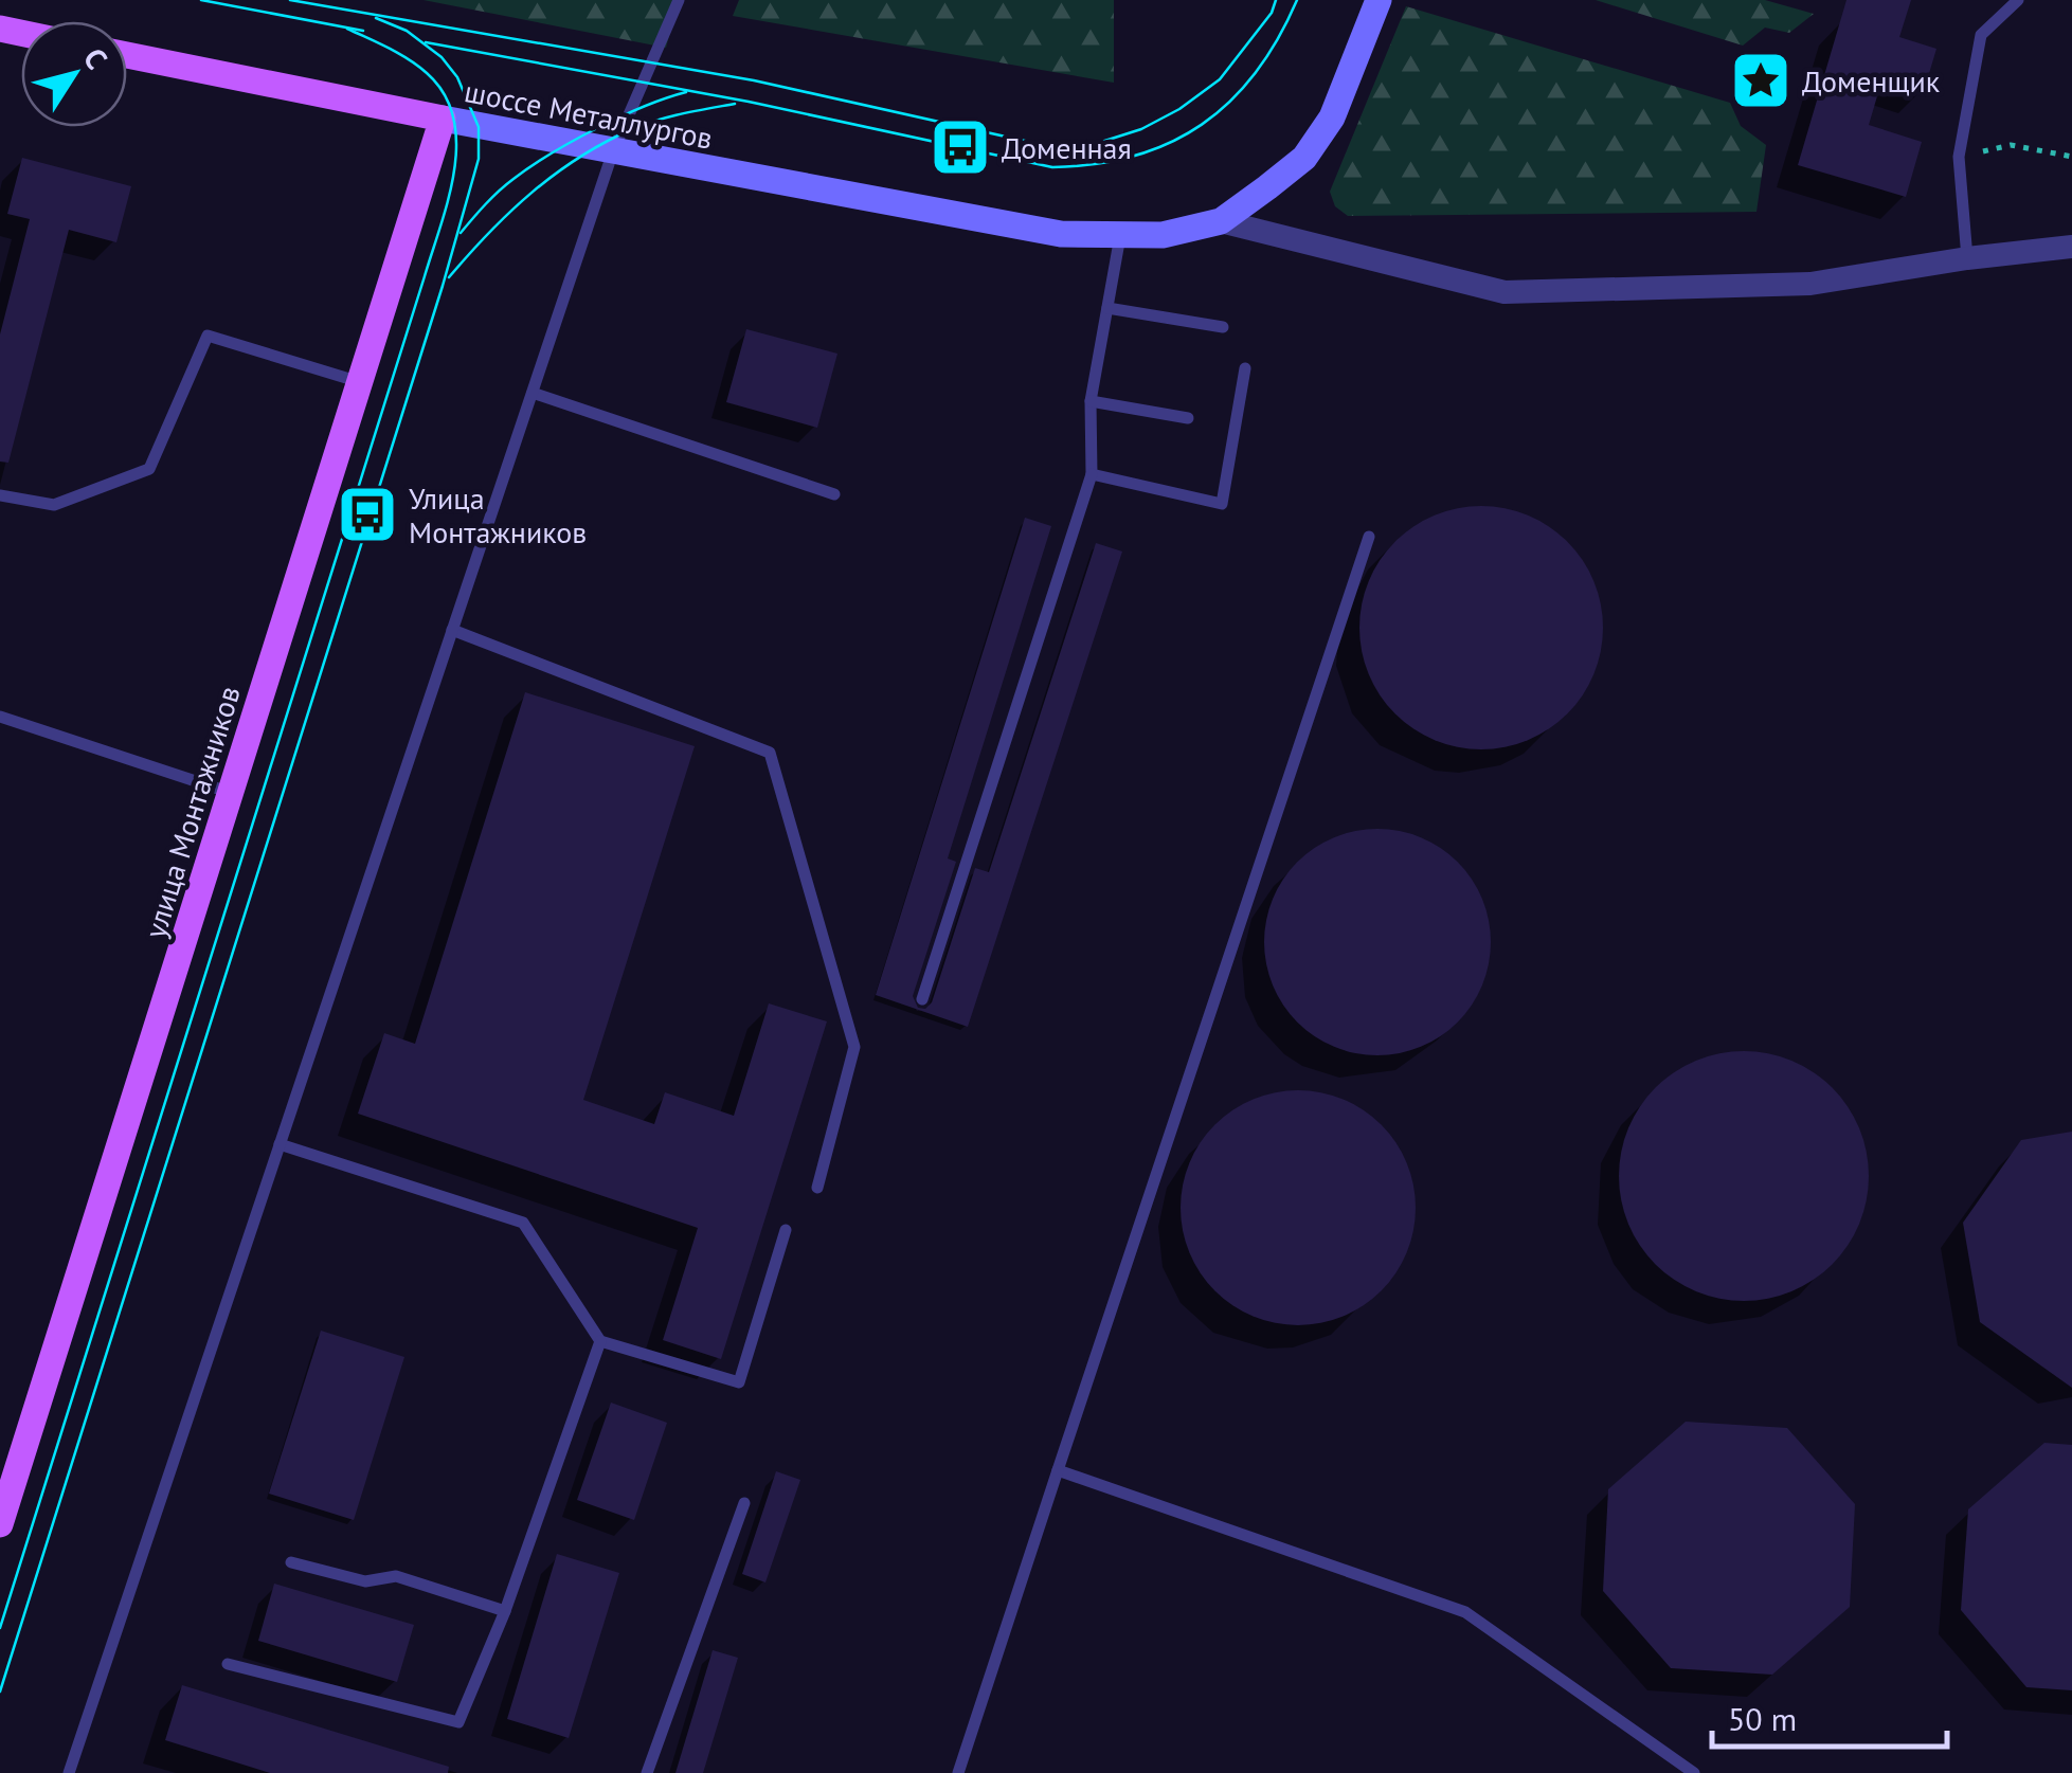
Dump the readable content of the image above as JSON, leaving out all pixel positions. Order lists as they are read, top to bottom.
{
  "streets": {
    "main road": ["шоссе Металлургов", "улица Монтажников"]
  },
  "crossings": [
    ["шоссе Металлургов", "улица Монтажников"]
  ],
  "places": {
    "place": ["Доменщик"],
    "bus stop": ["Доменная", "Улица Монтажников"]
  },
  "scale_bar": "50 m",
  "north": "top right"
}
